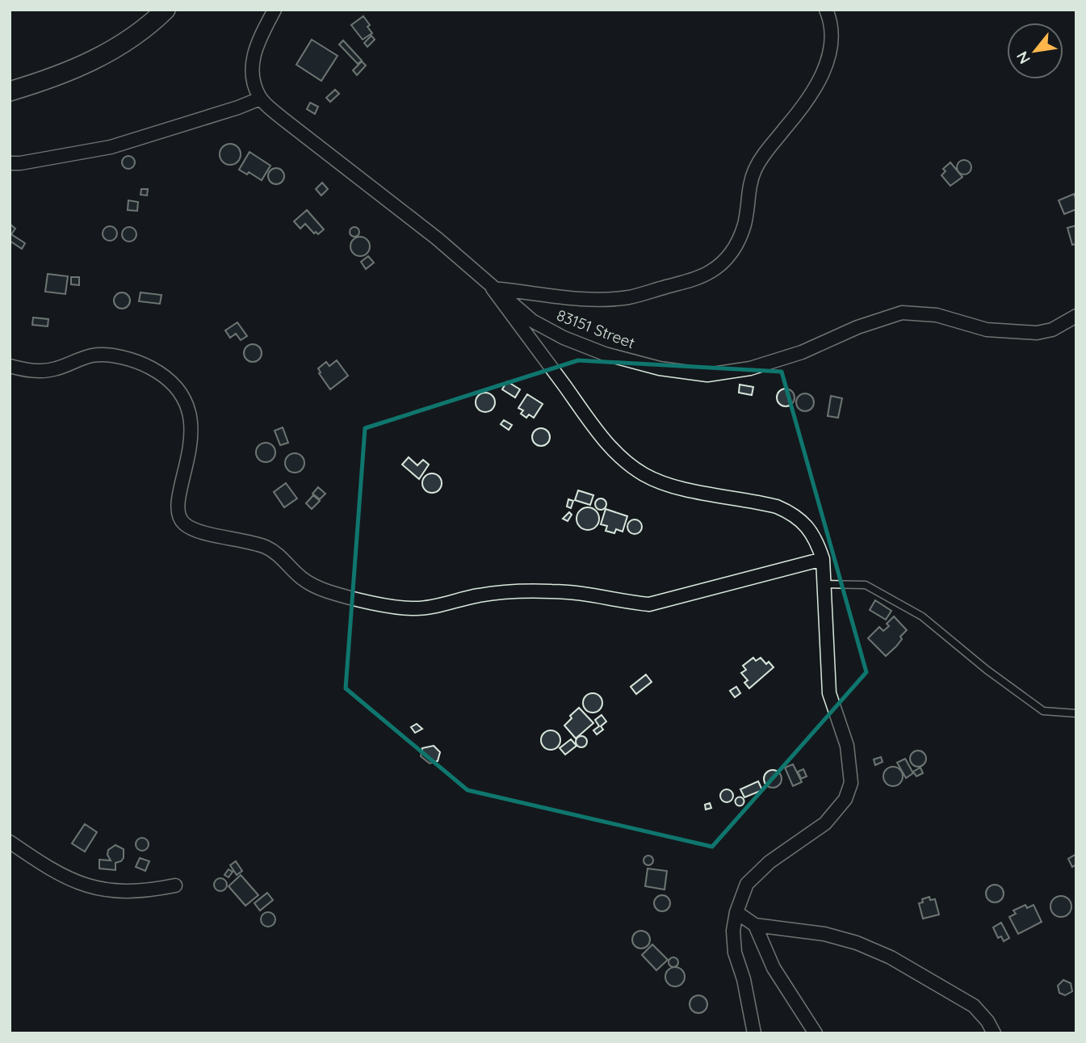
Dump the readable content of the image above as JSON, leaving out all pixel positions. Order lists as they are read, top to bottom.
{
  "streets": {
    "street": ["83151 Street"]
  },
  "north": "bottom left"
}
